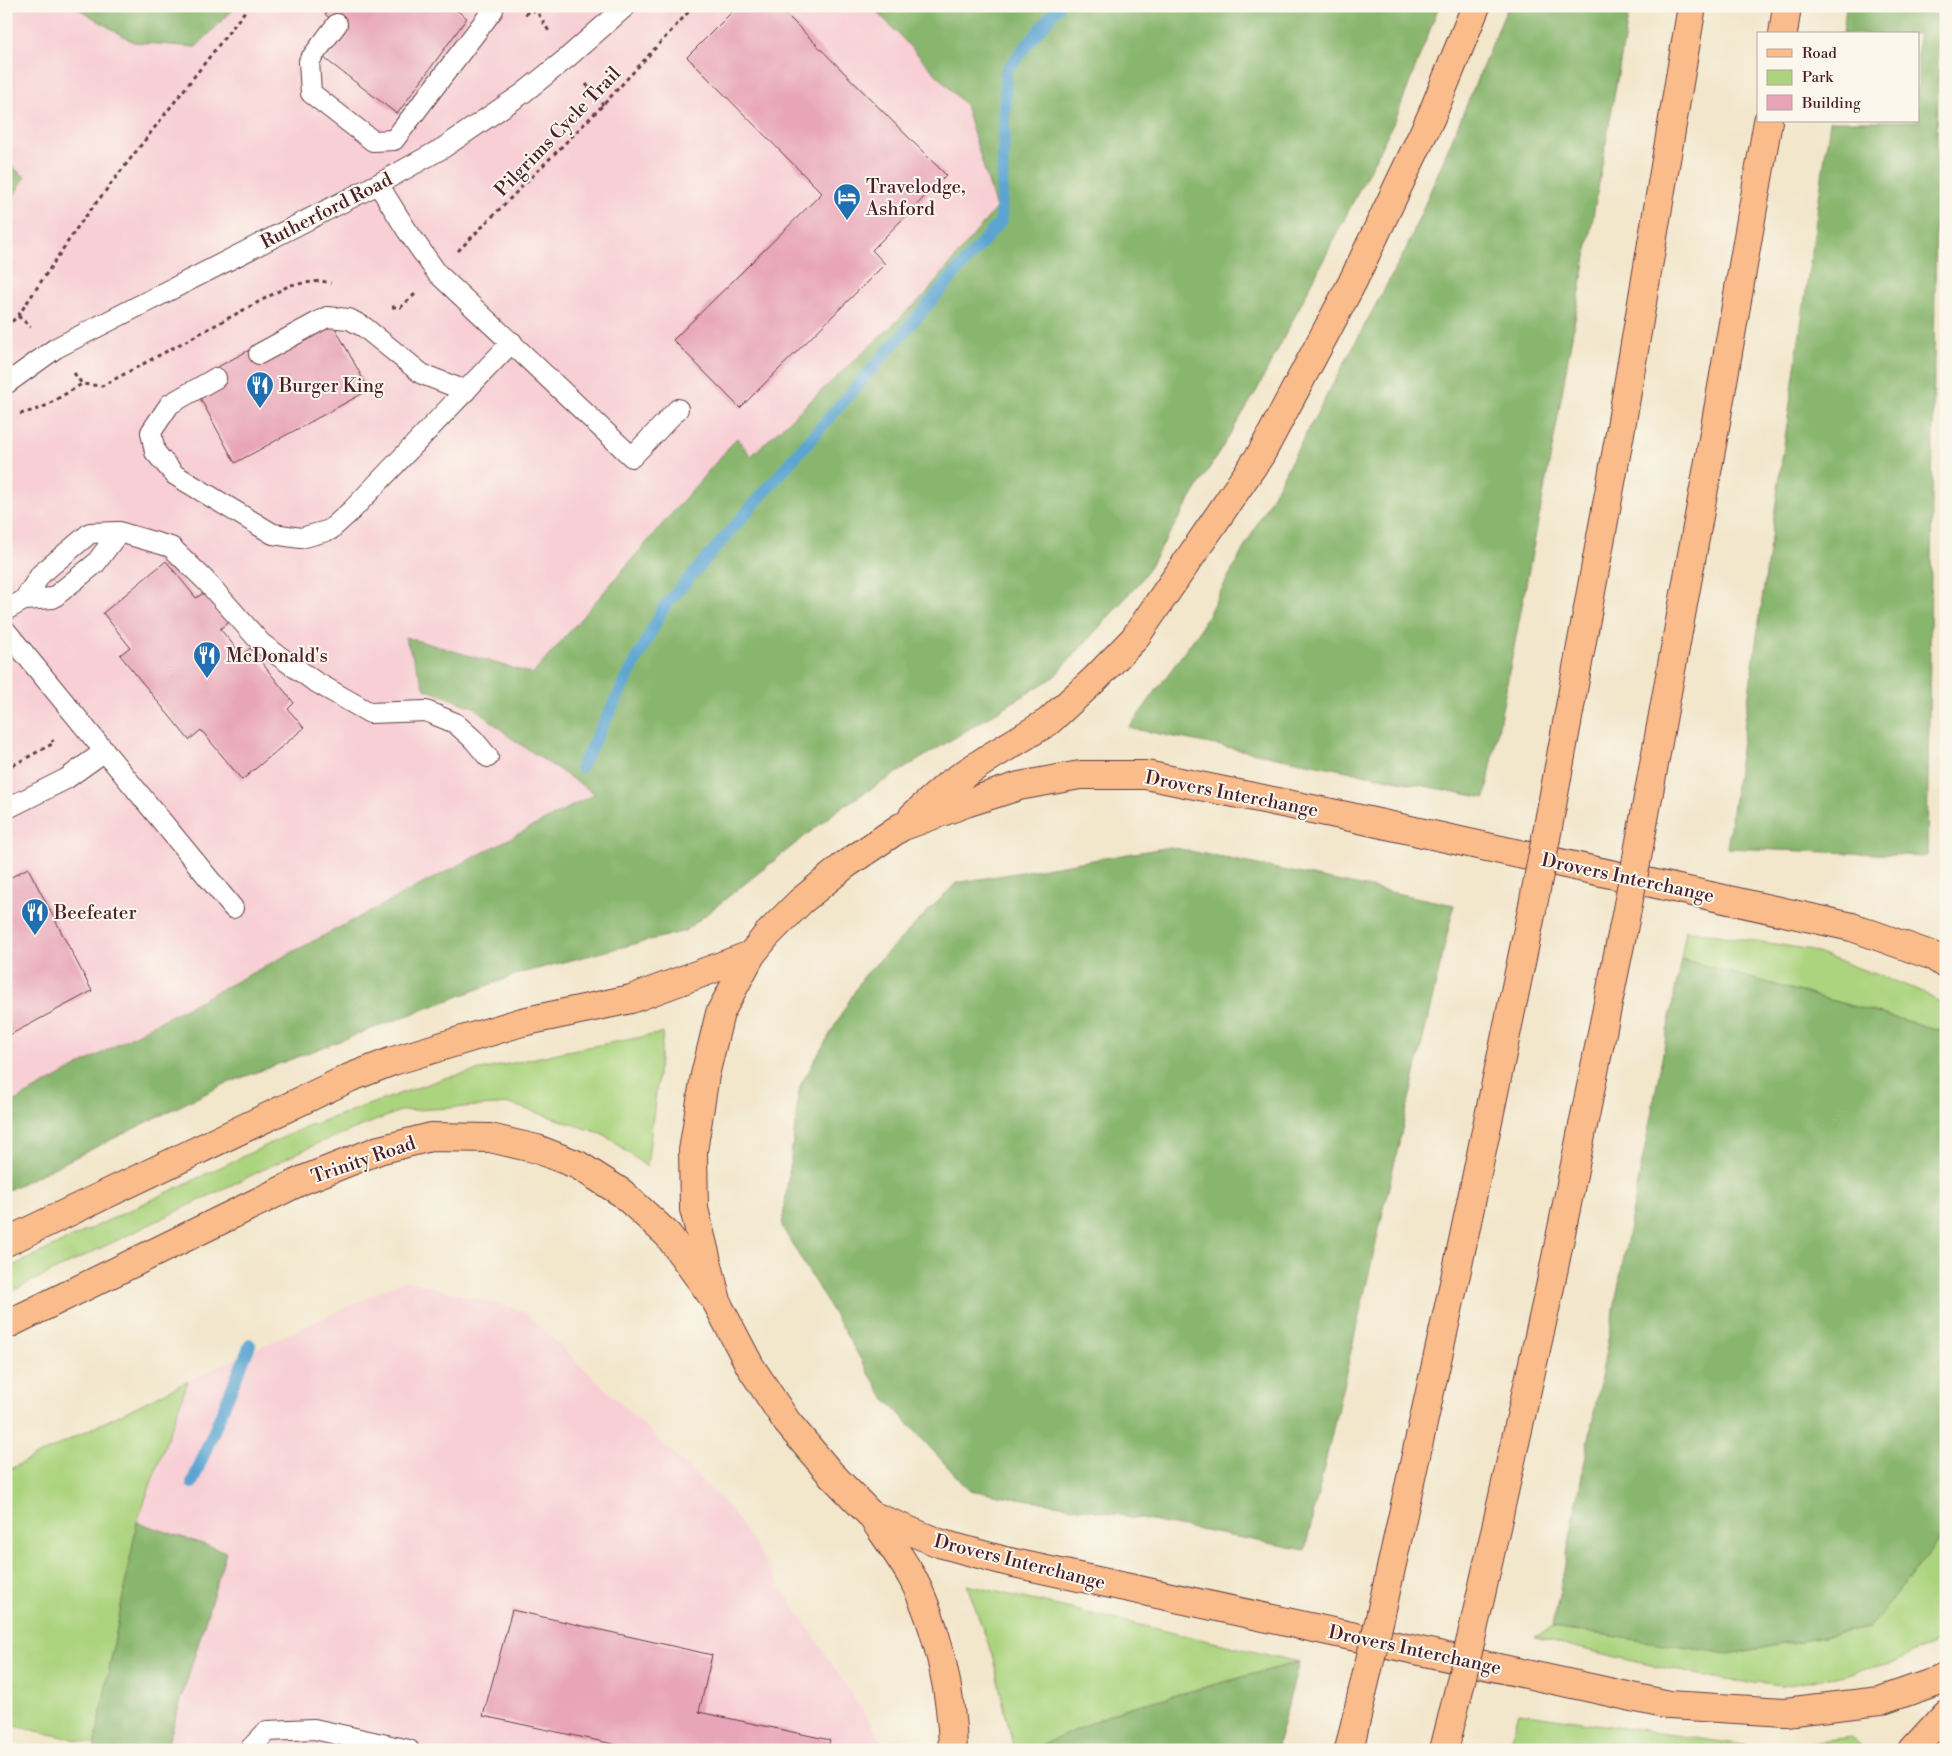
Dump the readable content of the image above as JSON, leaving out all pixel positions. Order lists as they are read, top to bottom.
{
  "streets": {
    "main road": ["Drovers Interchange", "Trinity Road"],
    "lane": ["Rutherford Road"],
    "path": ["Pilgrims Cycle Trail"]
  },
  "crossings": [
    ["Drovers Interchange", "Trinity Road"]
  ],
  "places": {
    "hotel": ["Travelodge, Ashford"],
    "restaurant": ["Burger King", "McDonald's", "Beefeater"]
  },
  "legend": ["Road", "Park", "Building"]
}
